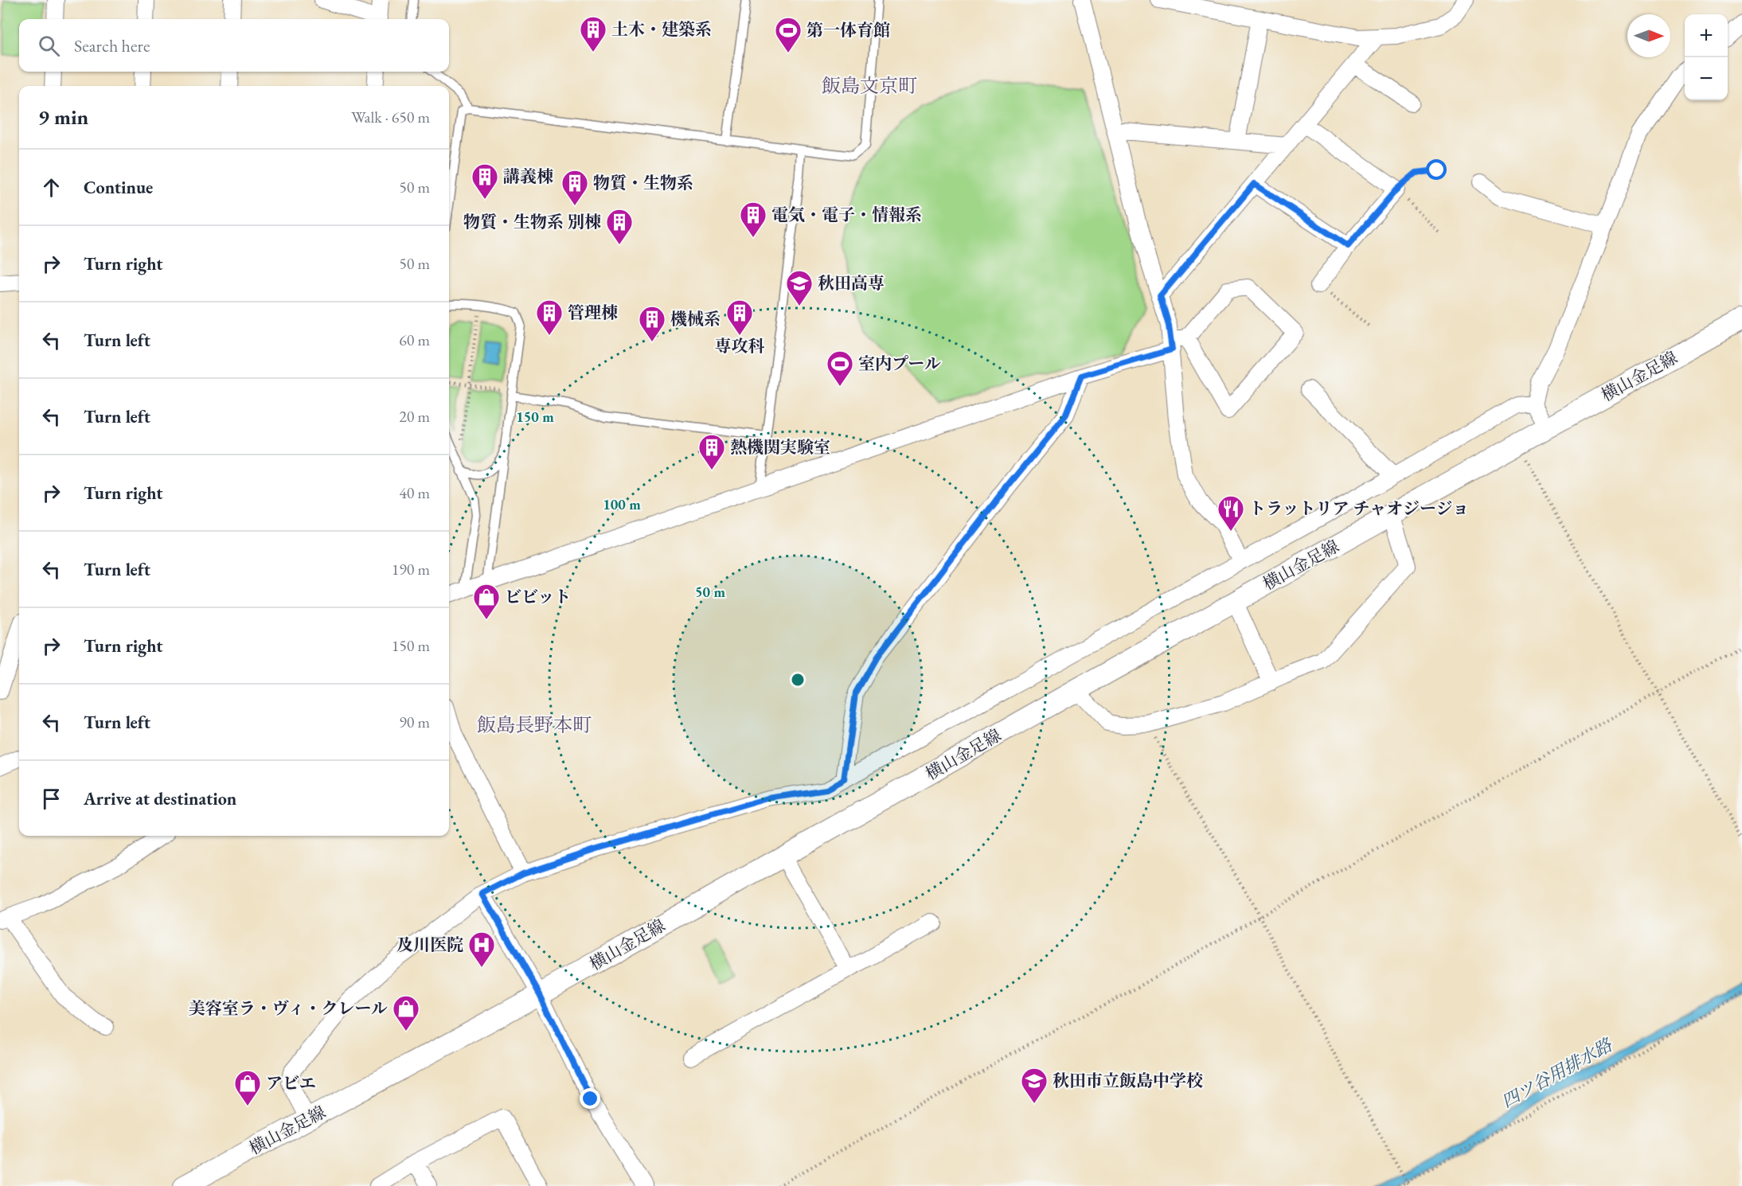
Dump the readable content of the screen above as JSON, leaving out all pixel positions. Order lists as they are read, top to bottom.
{
  "streets": {
    "street": ["横山金足線"]
  },
  "districts": ["飯島文京町", "飯島長野本町"],
  "water": ["四ツ谷用排水路"],
  "places": {
    "building": [
      "土木・建築系",
      "講義棟",
      "物質・生物系",
      "電気・電子・情報系",
      "物質・生物系 別棟",
      "管理棟",
      "専攻科",
      "機械系",
      "熱機関実験室"
    ],
    "sports": ["第一体育館", "室内プール"],
    "school or university": ["秋田高専", "秋田市立飯島中学校"],
    "restaurant": ["トラットリア チャオジージョ"],
    "shop": ["ビビット", "美容室ラ・ヴィ・クレール", "アビエ"],
    "hospital": ["及川医院"]
  },
  "north": "right",
  "page": {
    "map_buttons": ["+", "−"],
    "search": "Search here",
    "heading": ["9 min", "Walk · 650 m"],
    "list": [
      ["Continue", "50 m"],
      ["Turn right", "50 m"],
      ["Turn left", "60 m"],
      ["Turn left", "20 m"],
      ["Turn right", "40 m"],
      ["Turn left", "190 m"],
      ["Turn right", "150 m"],
      ["Turn left", "90 m"],
      "Arrive at destination"
    ]
  },
  "rings": ["150 m", "100 m", "50 m"]
}
